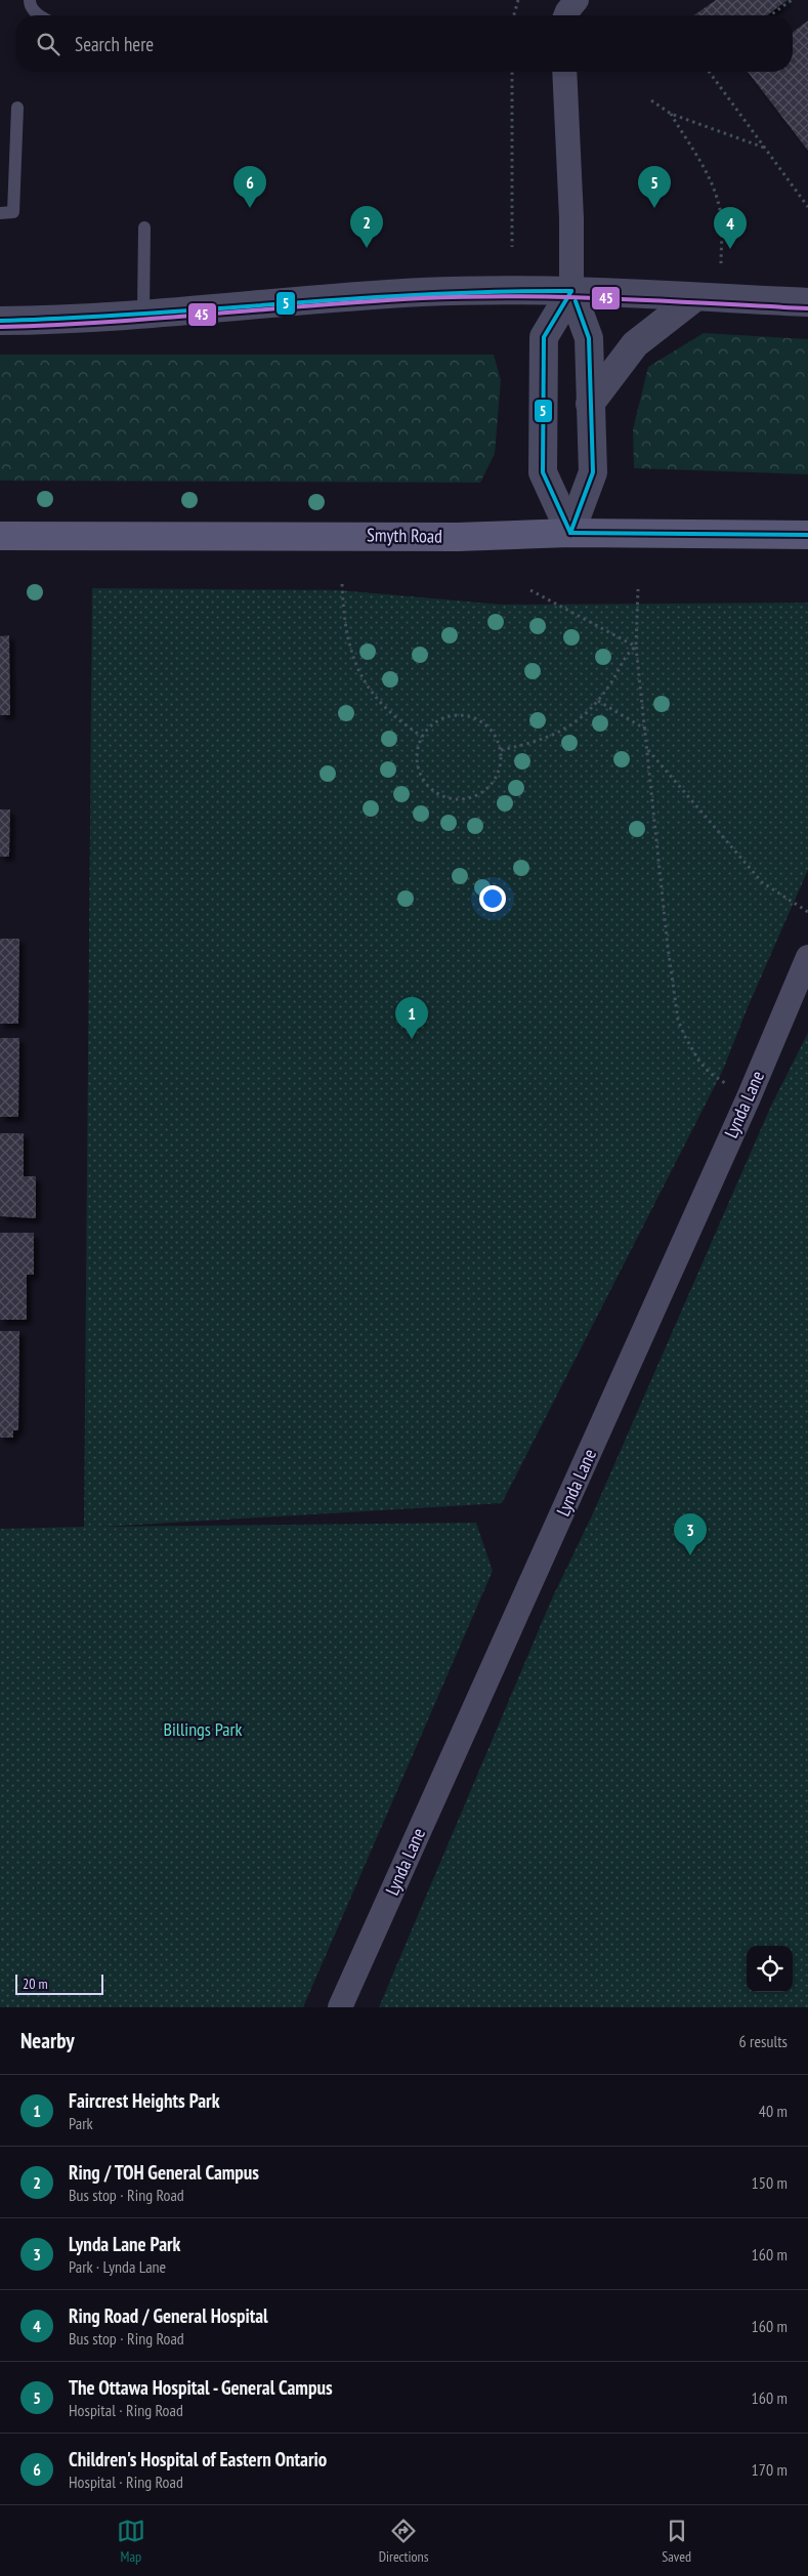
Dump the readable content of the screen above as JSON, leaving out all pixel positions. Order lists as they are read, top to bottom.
{
  "streets": {
    "main road": ["Smyth Road"],
    "street": ["Lynda Lane"]
  },
  "parks": ["Billings Park"],
  "lines": ["transit line 5", "transit line 45"],
  "scale_bar": "20 m",
  "page": {
    "search": "Search here",
    "pins": [
      "5",
      "6",
      "2",
      "4",
      "1",
      "3"
    ],
    "scale": "20 m",
    "heading": ["Nearby", "6 results"],
    "list": [
      {
        "mark": "1",
        "name": "Faircrest Heights Park",
        "note": "Park",
        "value": "40 m"
      },
      {
        "mark": "2",
        "name": "Ring / TOH General Campus",
        "note": "Bus stop · Ring Road",
        "value": "150 m"
      },
      {
        "mark": "3",
        "name": "Lynda Lane Park",
        "note": "Park · Lynda Lane",
        "value": "160 m"
      },
      {
        "mark": "4",
        "name": "Ring Road / General Hospital",
        "note": "Bus stop · Ring Road",
        "value": "160 m"
      },
      {
        "mark": "5",
        "name": "The Ottawa Hospital - General Campus",
        "note": "Hospital · Ring Road",
        "value": "160 m"
      },
      {
        "mark": "6",
        "name": "Children's Hospital of Eastern Ontario",
        "note": "Hospital · Ring Road",
        "value": "170 m"
      }
    ],
    "nav": ["Map", "Directions", "Saved"]
  }
}
